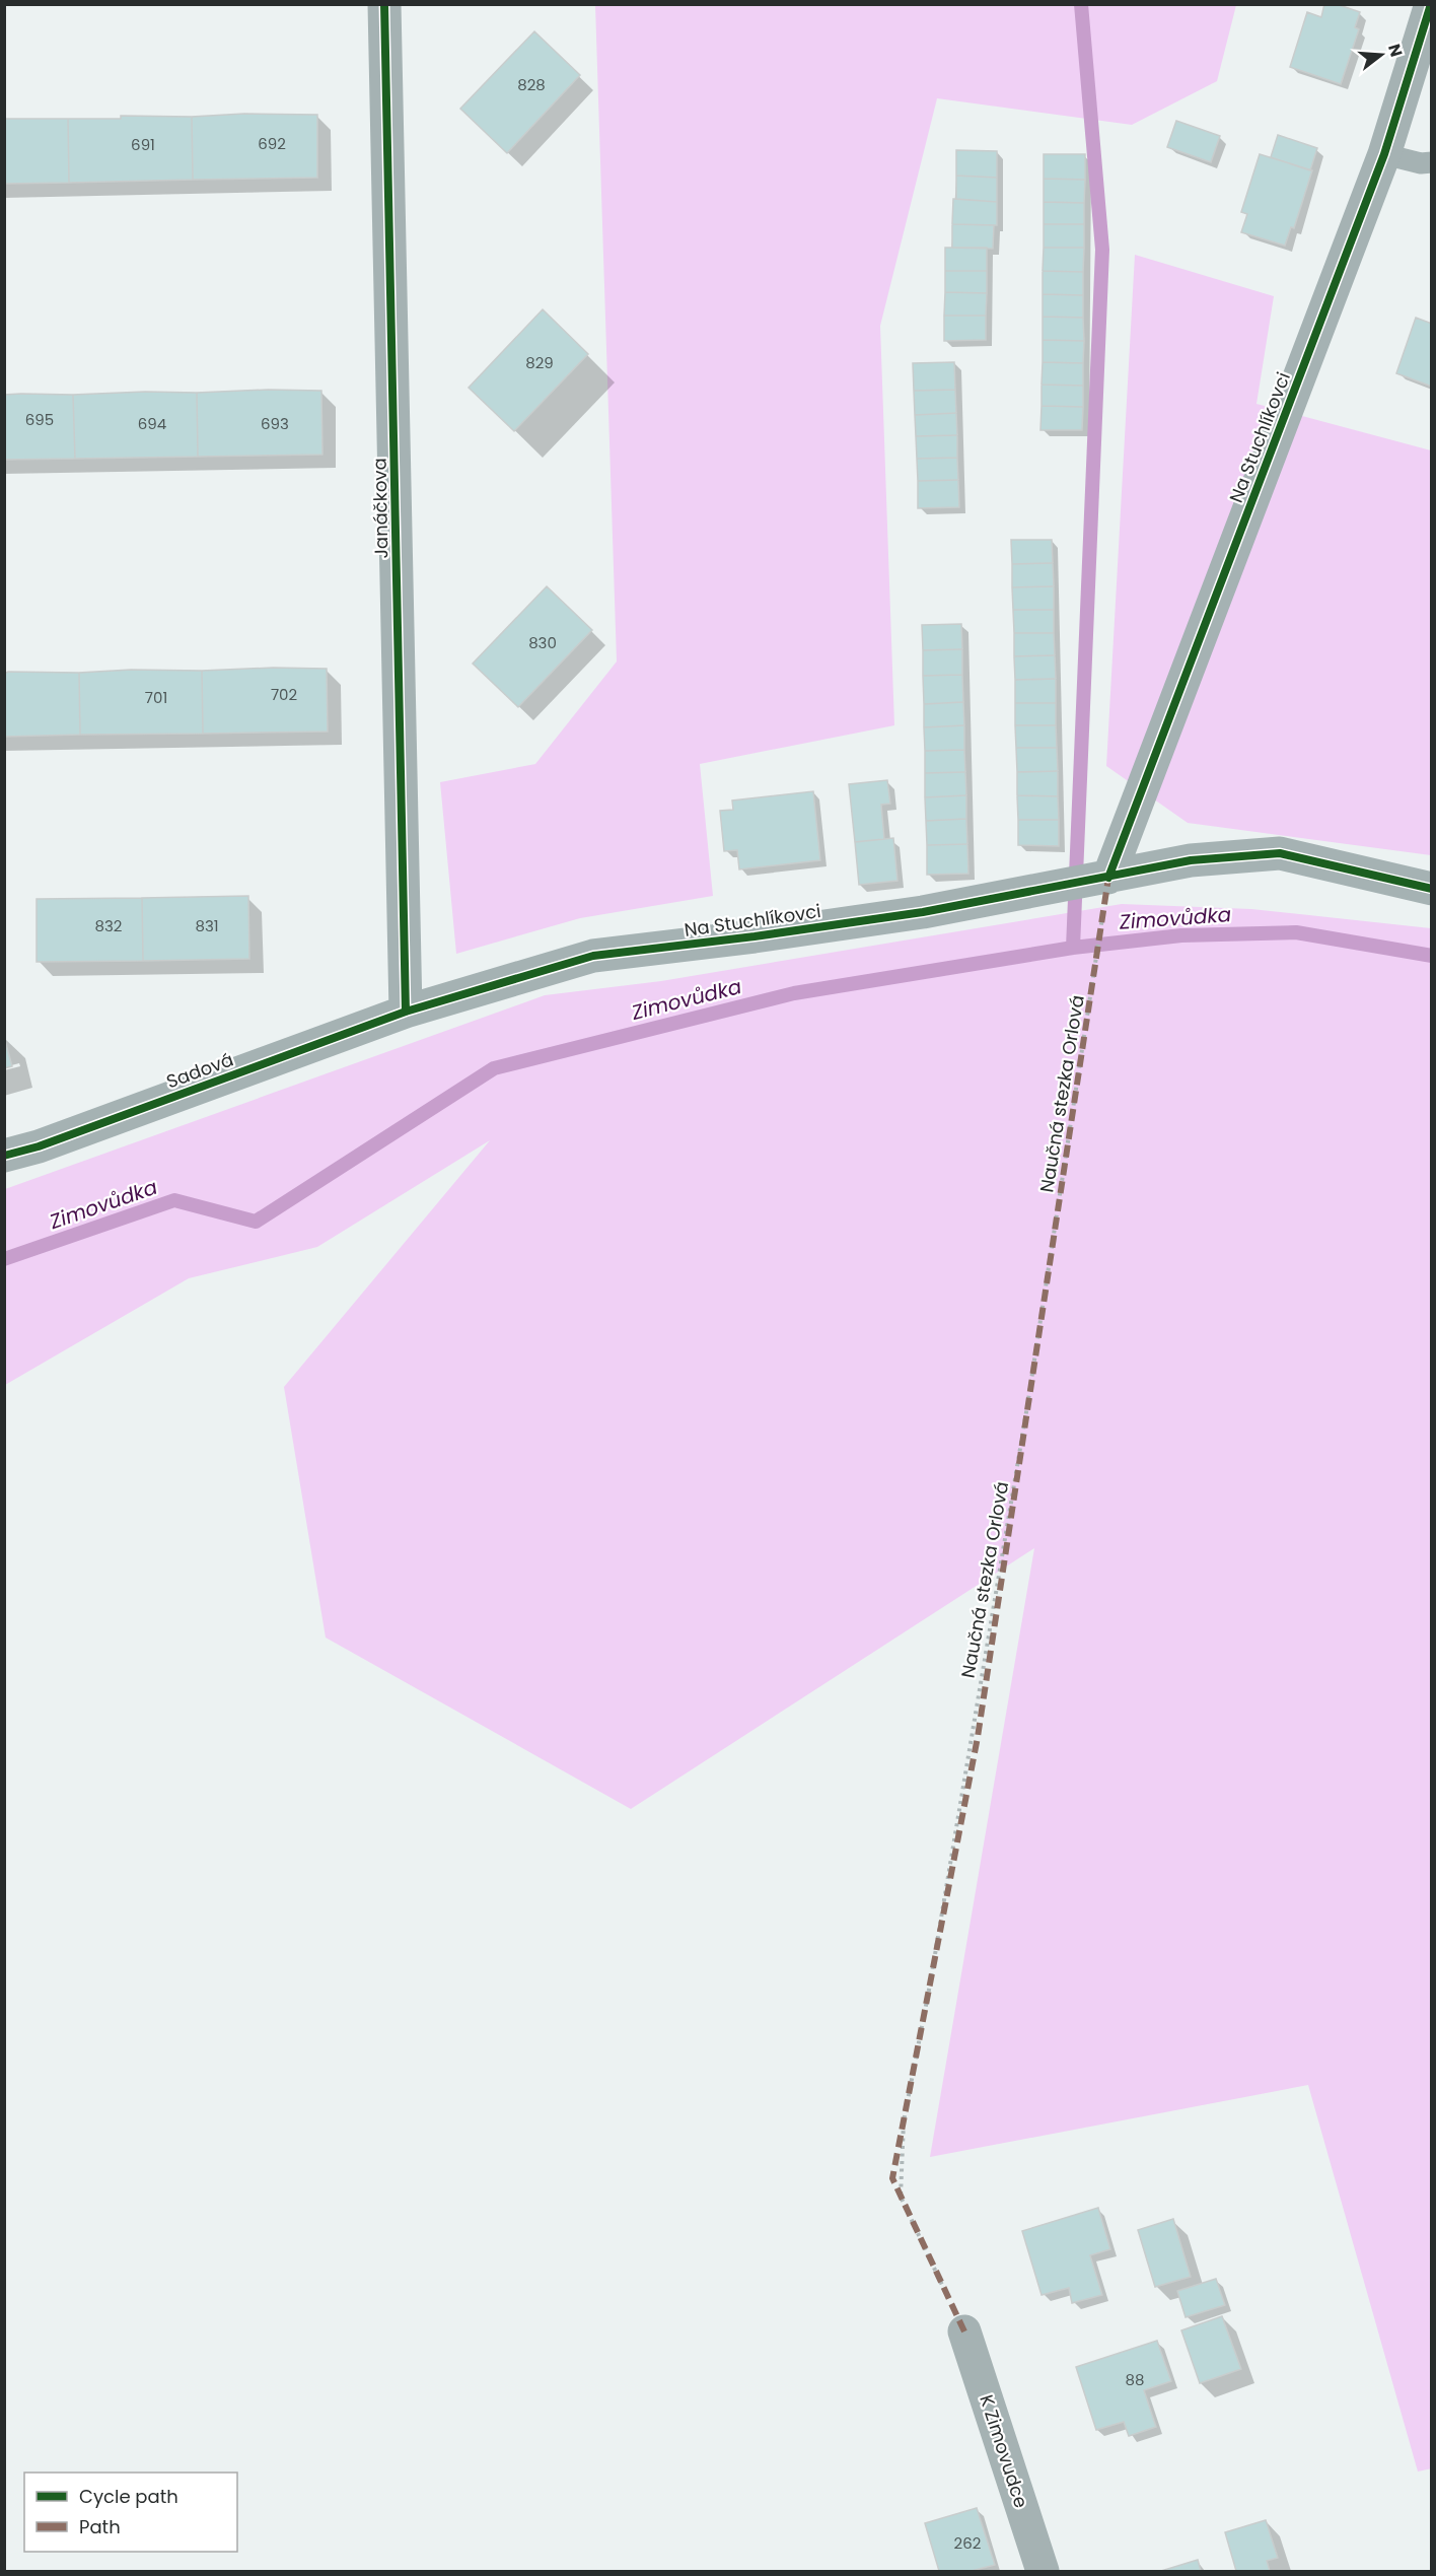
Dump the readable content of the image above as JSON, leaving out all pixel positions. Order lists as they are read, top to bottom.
{
  "streets": {
    "street": [
      "Na Stuchlíkovci",
      "Janáčkova",
      "Sadová",
      "K Zimovudce"
    ],
    "path": ["Naučná stezka Orlová"]
  },
  "crossings": [
    ["Na Stuchlíkovci", "Janáčkova"],
    ["Na Stuchlíkovci", "Sadová"],
    ["Na Stuchlíkovci", "Naučná stezka Orlová"],
    ["Janáčkova", "Sadová"],
    ["Naučná stezka Orlová", "K Zimovudce"]
  ],
  "water": ["Zimovůdka"],
  "house_numbers": [
    "828",
    "692",
    "691",
    "829",
    "695",
    "694",
    "693",
    "830",
    "702",
    "701",
    "832",
    "831",
    "88",
    "262"
  ],
  "legend": ["Cycle path", "Path"],
  "north": "right"
}
